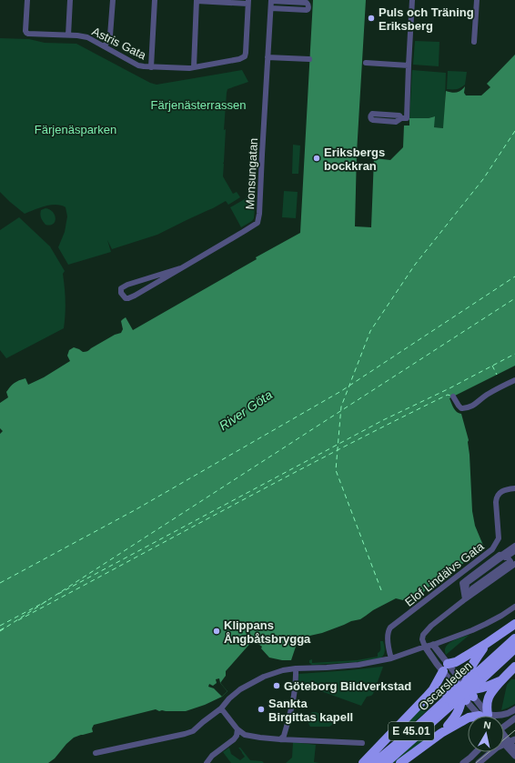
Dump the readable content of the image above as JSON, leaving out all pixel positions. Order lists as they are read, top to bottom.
{
  "streets": {
    "highway": ["Oscarsleden", "E 45.01"],
    "street": ["Astris Gata", "Monsungatan", "Elof Lindälvs Gata"]
  },
  "water": ["River Göta"],
  "parks": ["Färjenästerrassen", "Färjenäsparken"],
  "places": [
    "Puls och Träning Eriksberg",
    "Eriksbergs bockkran",
    "Klippans Ångbåtsbrygga",
    "Göteborg Bildverkstad",
    "Sankta Birgittas kapell"
  ],
  "north": "top"
}
